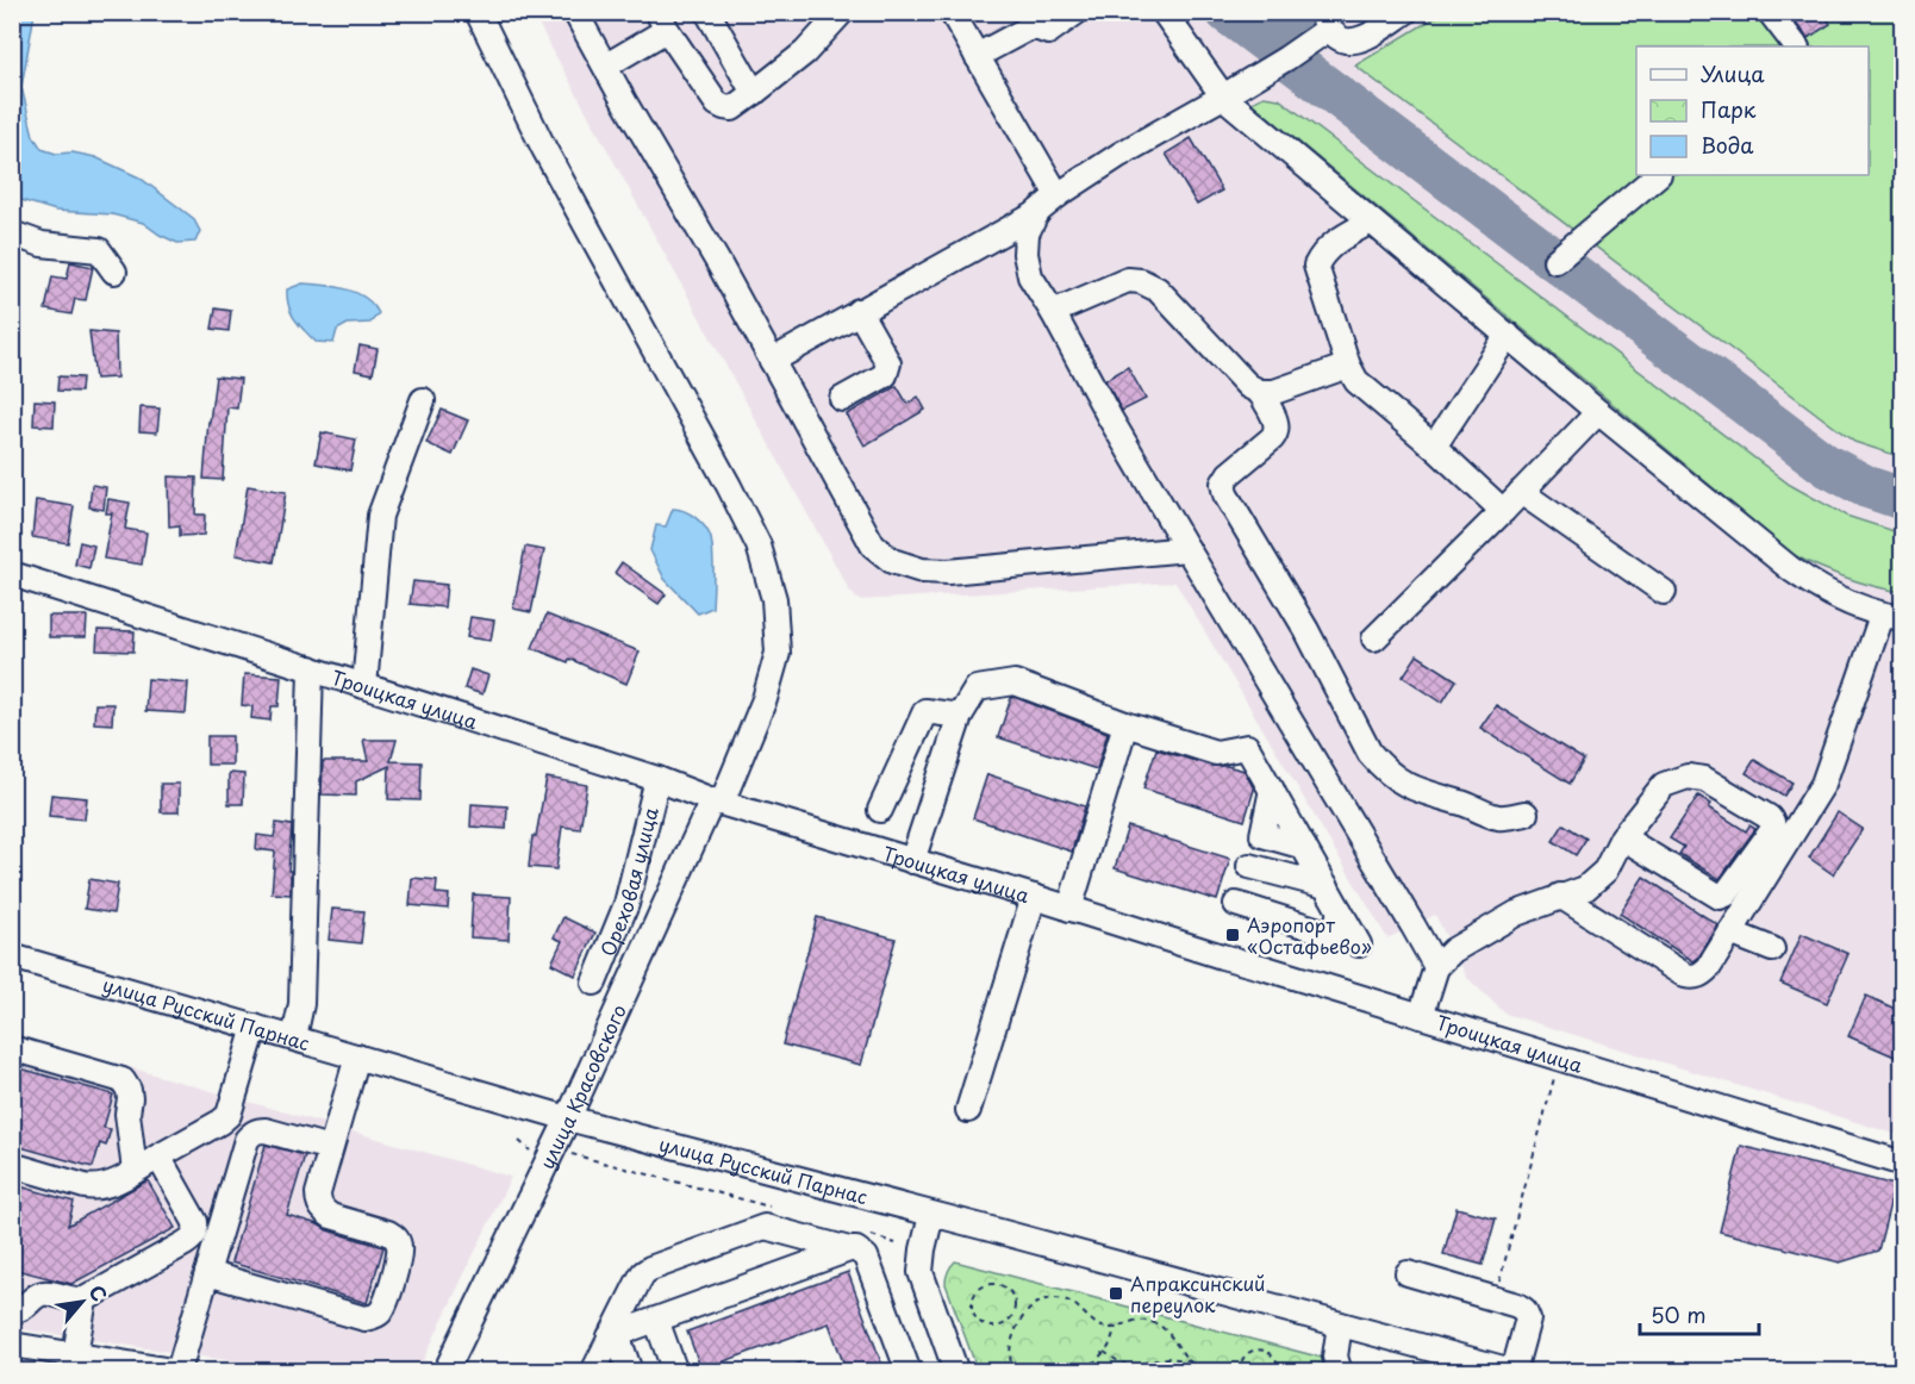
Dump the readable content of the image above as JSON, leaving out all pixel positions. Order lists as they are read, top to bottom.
{
  "streets": {
    "street": [
      "Троицкая улица",
      "Ореховая улица",
      "улица Русский Парнас",
      "улица Красовского"
    ]
  },
  "crossings": [
    ["Троицкая улица", "Ореховая улица"],
    ["Троицкая улица", "улица Красовского"],
    ["улица Русский Парнас", "улица Красовского"]
  ],
  "places": {
    "transit": ["Аэропорт «Остафьево»", "Апраксинский переулок"]
  },
  "legend": ["Улица", "Парк", "Вода"],
  "scale_bar": "50 m",
  "north": "top right"
}
